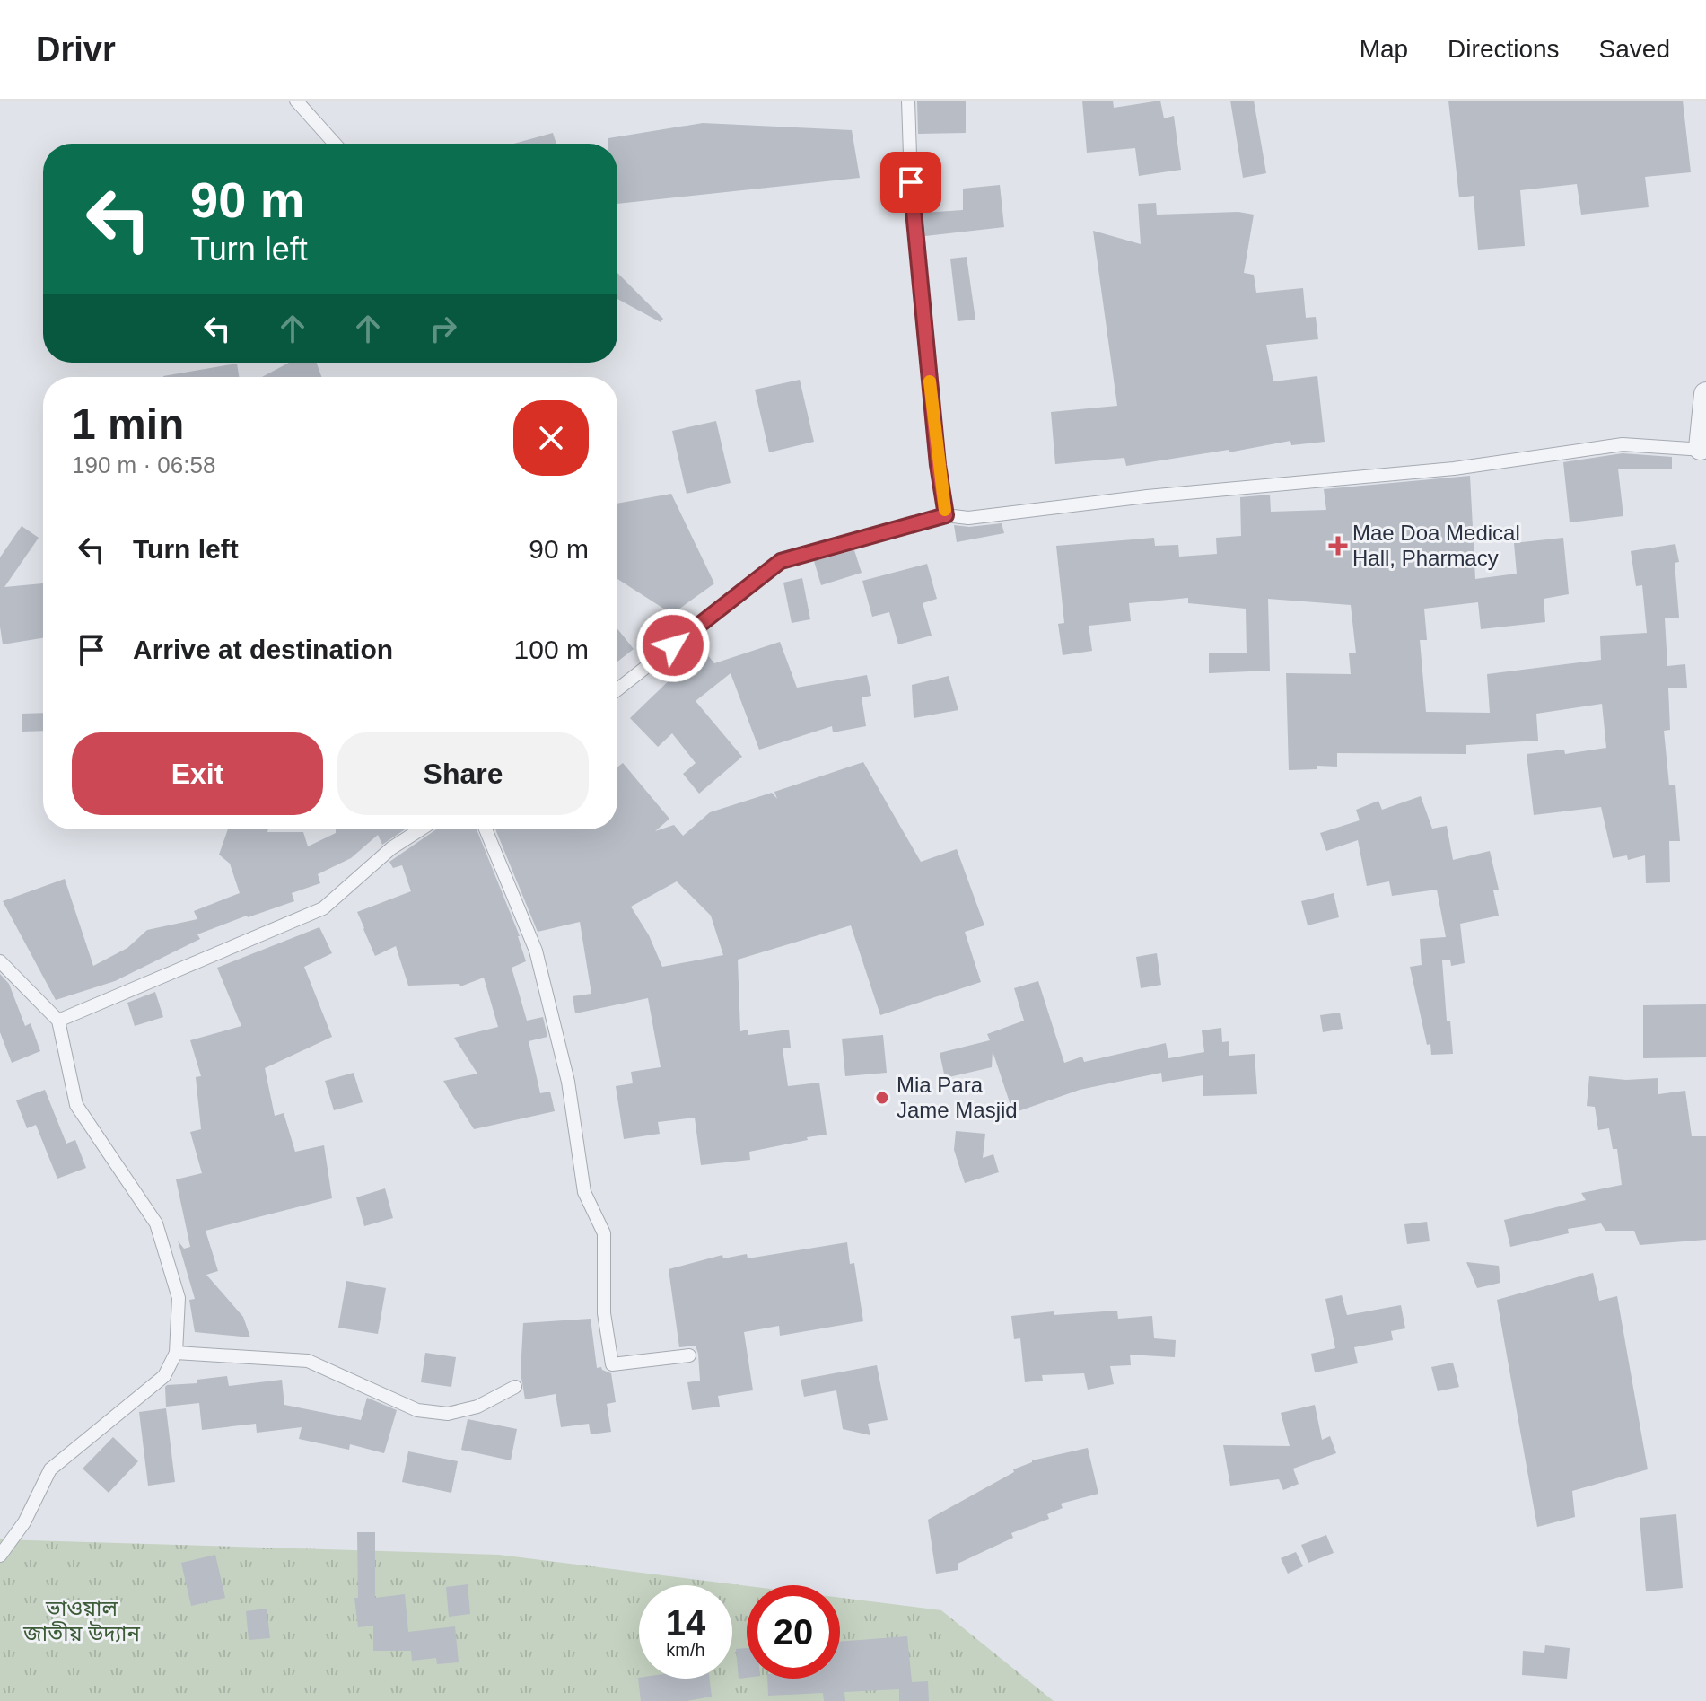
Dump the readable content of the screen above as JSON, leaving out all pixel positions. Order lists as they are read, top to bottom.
{
  "parks": ["ভাওয়াল জাতীয় উদ্যান"],
  "places": {
    "health": ["Mae Doa Medical Hall, Pharmacy"],
    "other": ["Mia Para Jame Masjid"]
  },
  "page": {
    "header": "Drivr",
    "nav": ["Map", "Directions", "Saved"],
    "turn": ["90 m", "Turn left"],
    "heading": ["1 min", "190 m · 06:58"],
    "list": [
      {
        "name": "Turn left",
        "value": "90 m"
      },
      {
        "name": "Arrive at destination",
        "value": "100 m"
      }
    ],
    "buttons": ["Exit", "Share"],
    "speed": "14 km/h",
    "limit": "20"
  }
}
